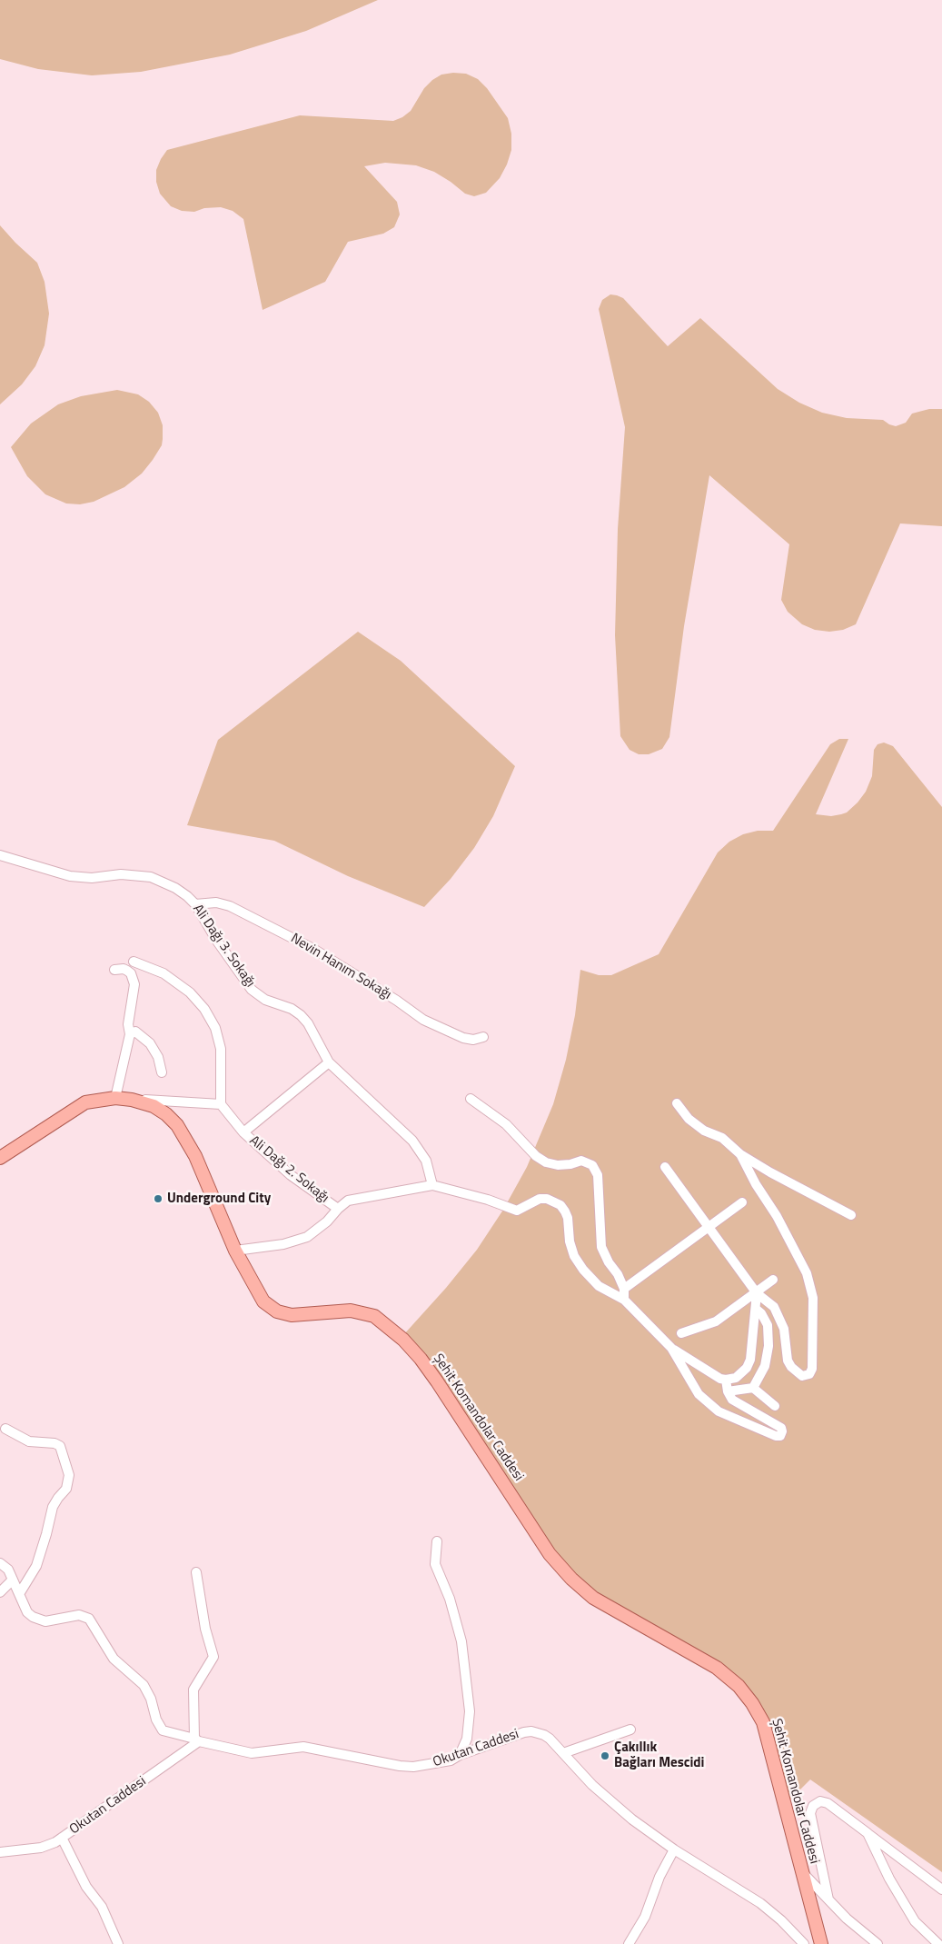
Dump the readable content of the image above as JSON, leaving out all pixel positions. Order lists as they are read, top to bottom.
{
  "streets": {
    "main road": ["Şehit Komandolar Caddesi"],
    "street": [
      "Ali Dağı 3. Sokağı",
      "Nevin Hanım Sokağı",
      "Ali Dağı 2. Sokağı",
      "Okutan Caddesi"
    ]
  },
  "crossings": [
    ["Ali Dağı 3. Sokağı", "Nevin Hanım Sokağı"]
  ],
  "places": ["Underground City", "Çakıllık Bağları Mescidi"]
}
